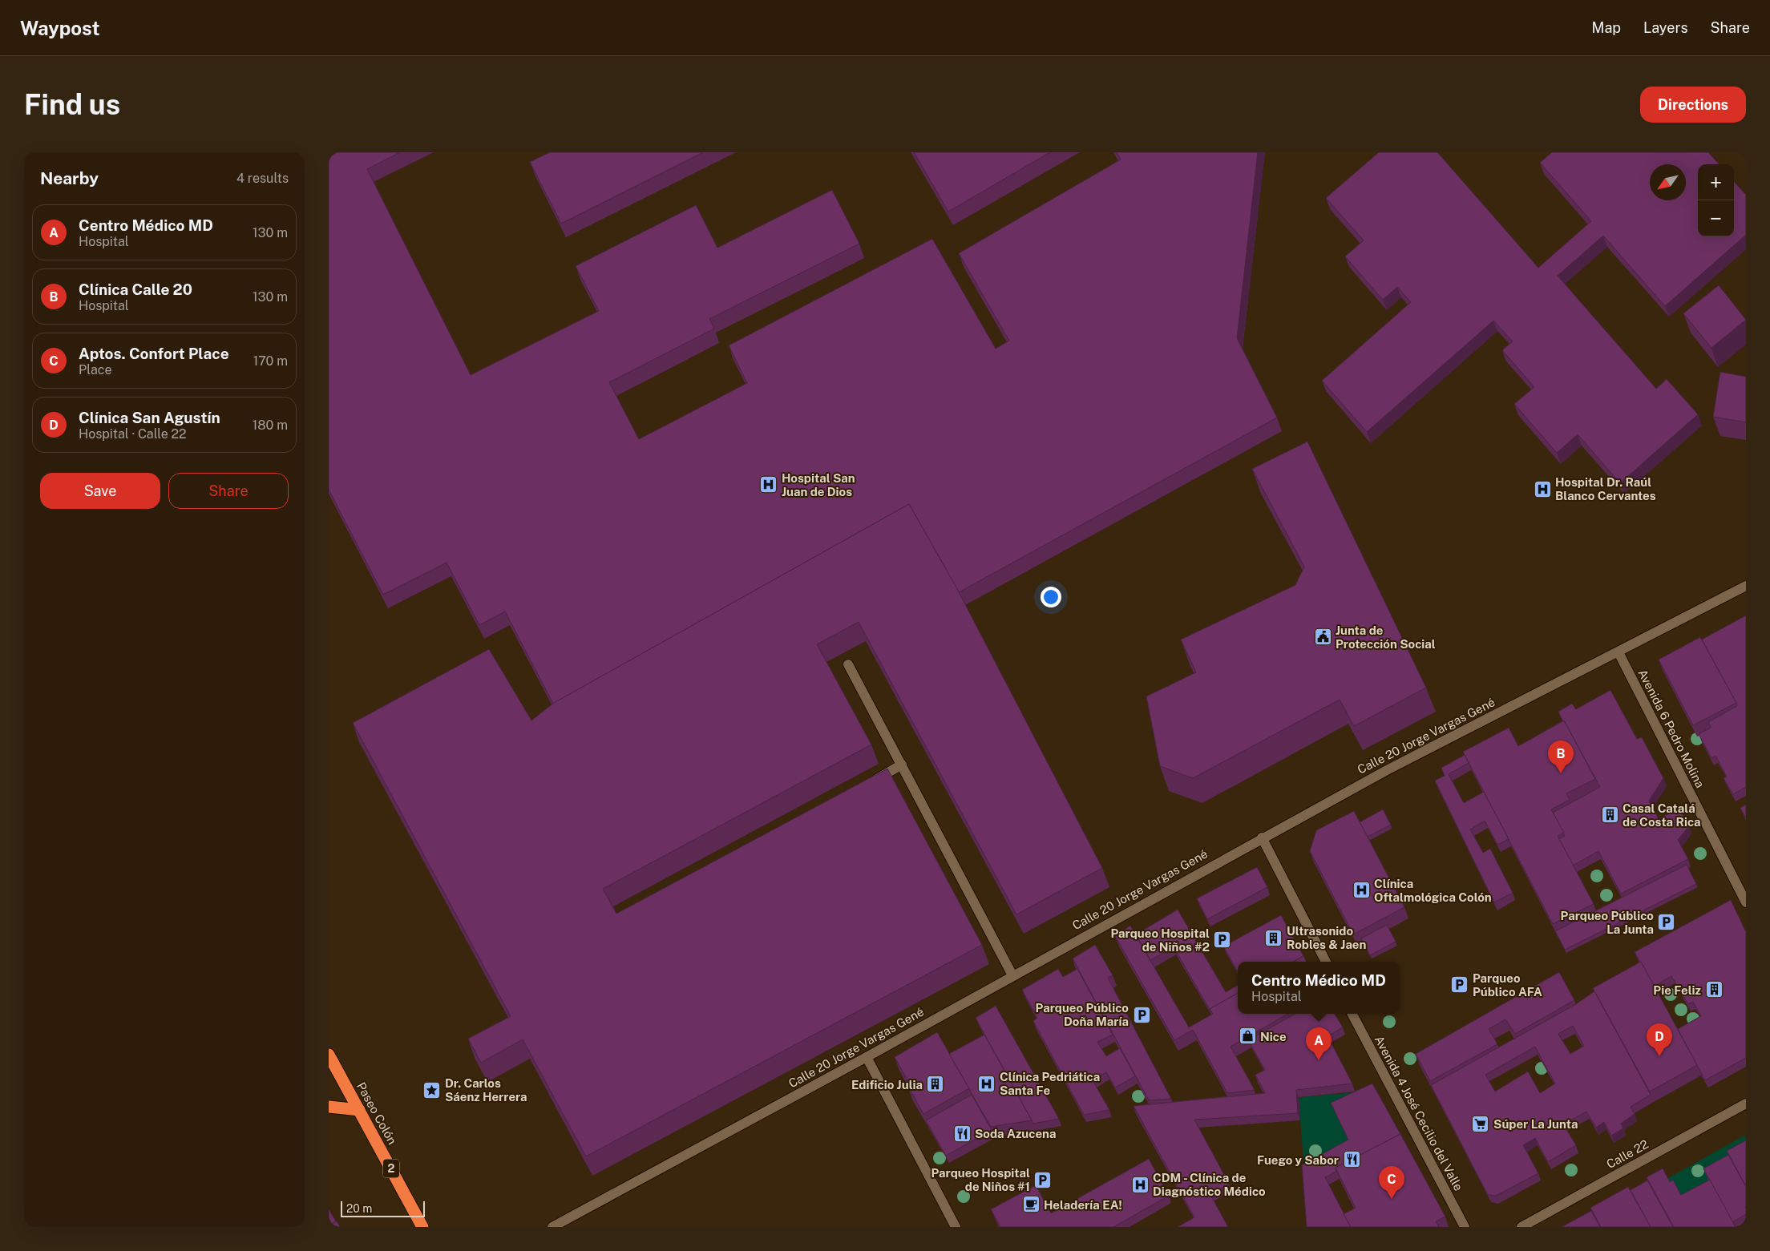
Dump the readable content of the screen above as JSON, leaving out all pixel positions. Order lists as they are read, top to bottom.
{
  "streets": {
    "highway": ["Paseo Colón", "2"],
    "street": [
      "Avenida 6 Pedro Molina",
      "Calle 20 Jorge Vargas Gené",
      "Avenida 4 José Cecilio del Valle",
      "Calle 22"
    ]
  },
  "crossings": [
    ["Avenida 6 Pedro Molina", "Calle 20 Jorge Vargas Gené"]
  ],
  "places": {
    "hospital": [
      "Hospital San Juan de Dios",
      "Hospital Dr. Raúl Blanco Cervantes",
      "Clínica Oftalmológica Colón",
      "Clínica Pedriática Santa Fe",
      "CDM - Clínica de Diagnóstico Médico"
    ],
    "public building": ["Junta de Protección Social"],
    "building": [
      "Casal Catalá de Costa Rica",
      "Ultrasonido Robles & Jaen",
      "Pie Feliz",
      "Edificio Julia"
    ],
    "parking": [
      "Parqueo Público La Junta",
      "Parqueo Hospital de Niños #2",
      "Parqueo Público AFA",
      "Parqueo Público Doña María",
      "Parqueo Hospital de Niños #1"
    ],
    "shop": ["Nice"],
    "place": ["Dr. Carlos Sáenz Herrera"],
    "supermarket": ["Súper La Junta"],
    "restaurant": ["Soda Azucena", "Fuego y Sabor"],
    "cafe": ["Heladería EA!"]
  },
  "scale_bar": "20 m",
  "north": "bottom left",
  "page": {
    "header": "Waypost",
    "nav": ["Map", "Layers", "Share"],
    "buttons": [
      "Directions",
      ["Save", "Share"]
    ],
    "title": "Find us",
    "heading": ["Nearby", "4 results"],
    "map_buttons": ["+", "−"],
    "list": [
      {
        "mark": "A",
        "name": "Centro Médico MD",
        "note": "Hospital",
        "value": "130 m"
      },
      {
        "mark": "B",
        "name": "Clínica Calle 20",
        "note": "Hospital",
        "value": "130 m"
      },
      {
        "mark": "C",
        "name": "Aptos. Confort Place",
        "note": "Place",
        "value": "170 m"
      },
      {
        "mark": "D",
        "name": "Clínica San Agustín",
        "note": "Hospital · Calle 22",
        "value": "180 m"
      }
    ],
    "pins": [
      "B",
      "D",
      "A",
      "C"
    ],
    "popup": ["Centro Médico MD", "Hospital"],
    "scale": "20 m"
  }
}
